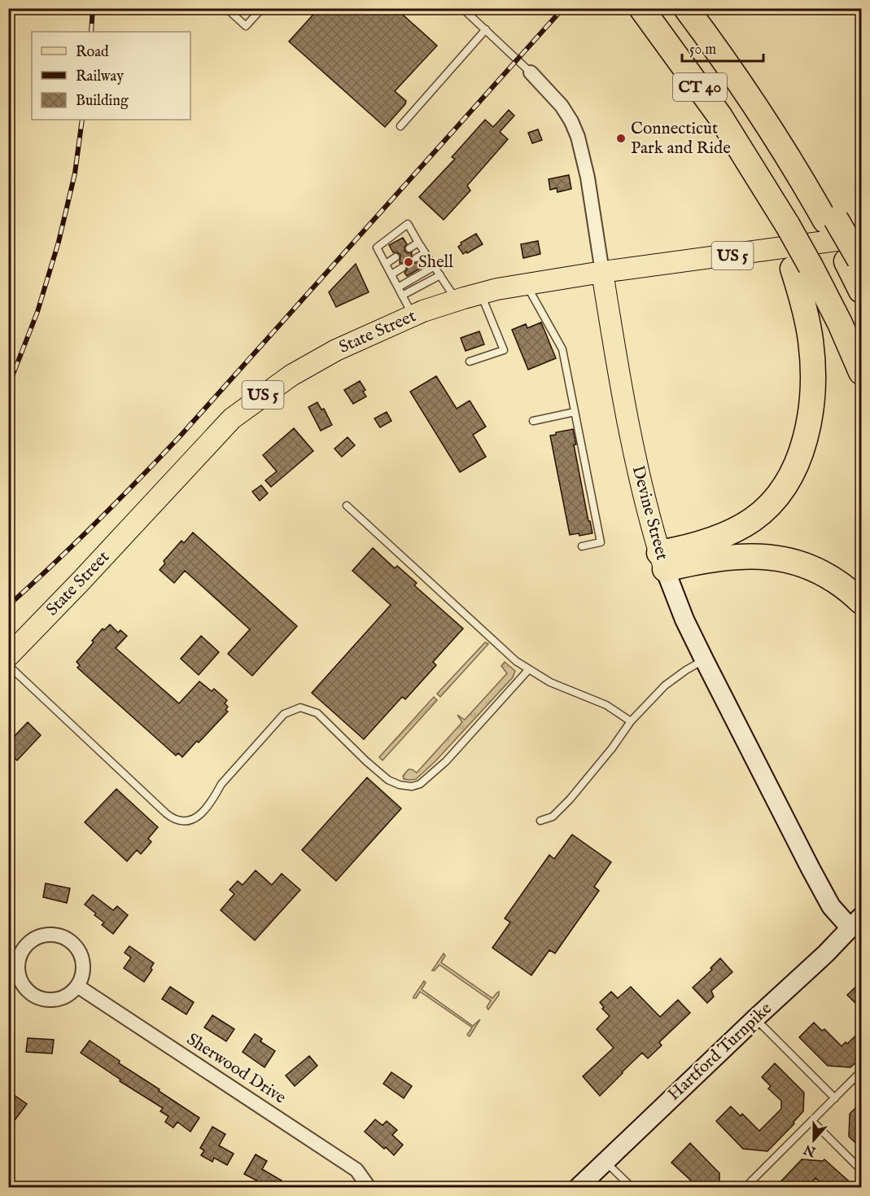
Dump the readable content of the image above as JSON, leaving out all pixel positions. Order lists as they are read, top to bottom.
{
  "streets": {
    "highway": ["CT 40"],
    "main road": [
      "US 5",
      "State Street",
      "Devine Street",
      "Hartford Turnpike"
    ],
    "street": ["Sherwood Drive"]
  },
  "crossings": [
    ["CT 40", "State Street"],
    ["State Street", "Devine Street"],
    ["Devine Street", "Hartford Turnpike"]
  ],
  "places": ["Connecticut Park and Ride", "Shell"],
  "legend": ["Road", "Railway", "Building"],
  "scale_bar": "50 m",
  "north": "bottom"
}
